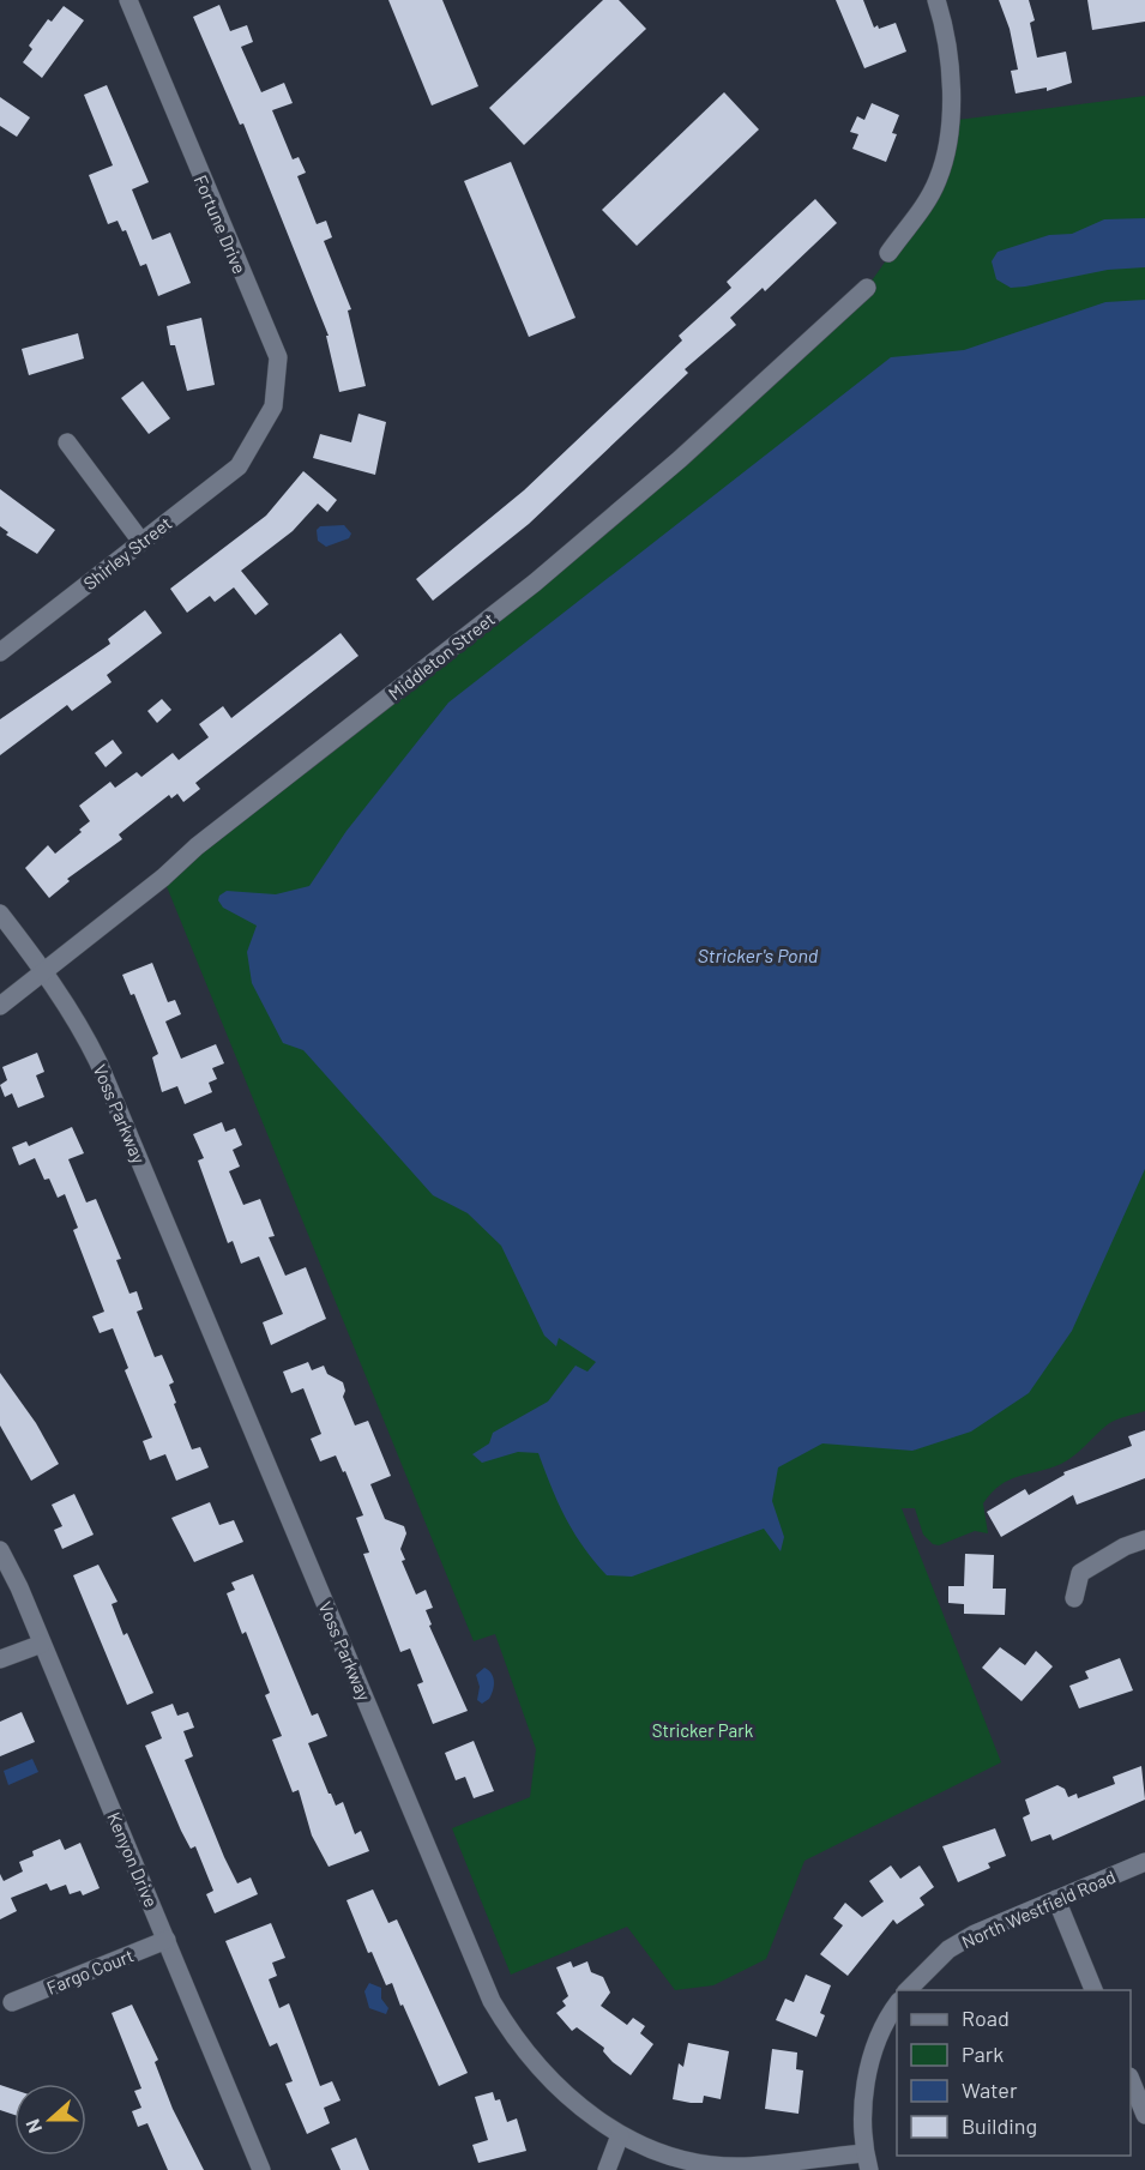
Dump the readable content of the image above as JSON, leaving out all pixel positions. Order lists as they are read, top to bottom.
{
  "streets": {
    "street": [
      "Fortune Drive",
      "Shirley Street",
      "Middleton Street",
      "Voss Parkway",
      "Kenyon Drive",
      "North Westfield Road",
      "Fargo Court"
    ]
  },
  "crossings": [
    ["Fortune Drive", "Shirley Street"],
    ["Middleton Street", "Voss Parkway"],
    ["Kenyon Drive", "Fargo Court"]
  ],
  "water": ["Stricker's Pond"],
  "parks": ["Stricker Park"],
  "legend": [
    "Road",
    "Park",
    "Water",
    "Building"
  ],
  "north": "left"
}
